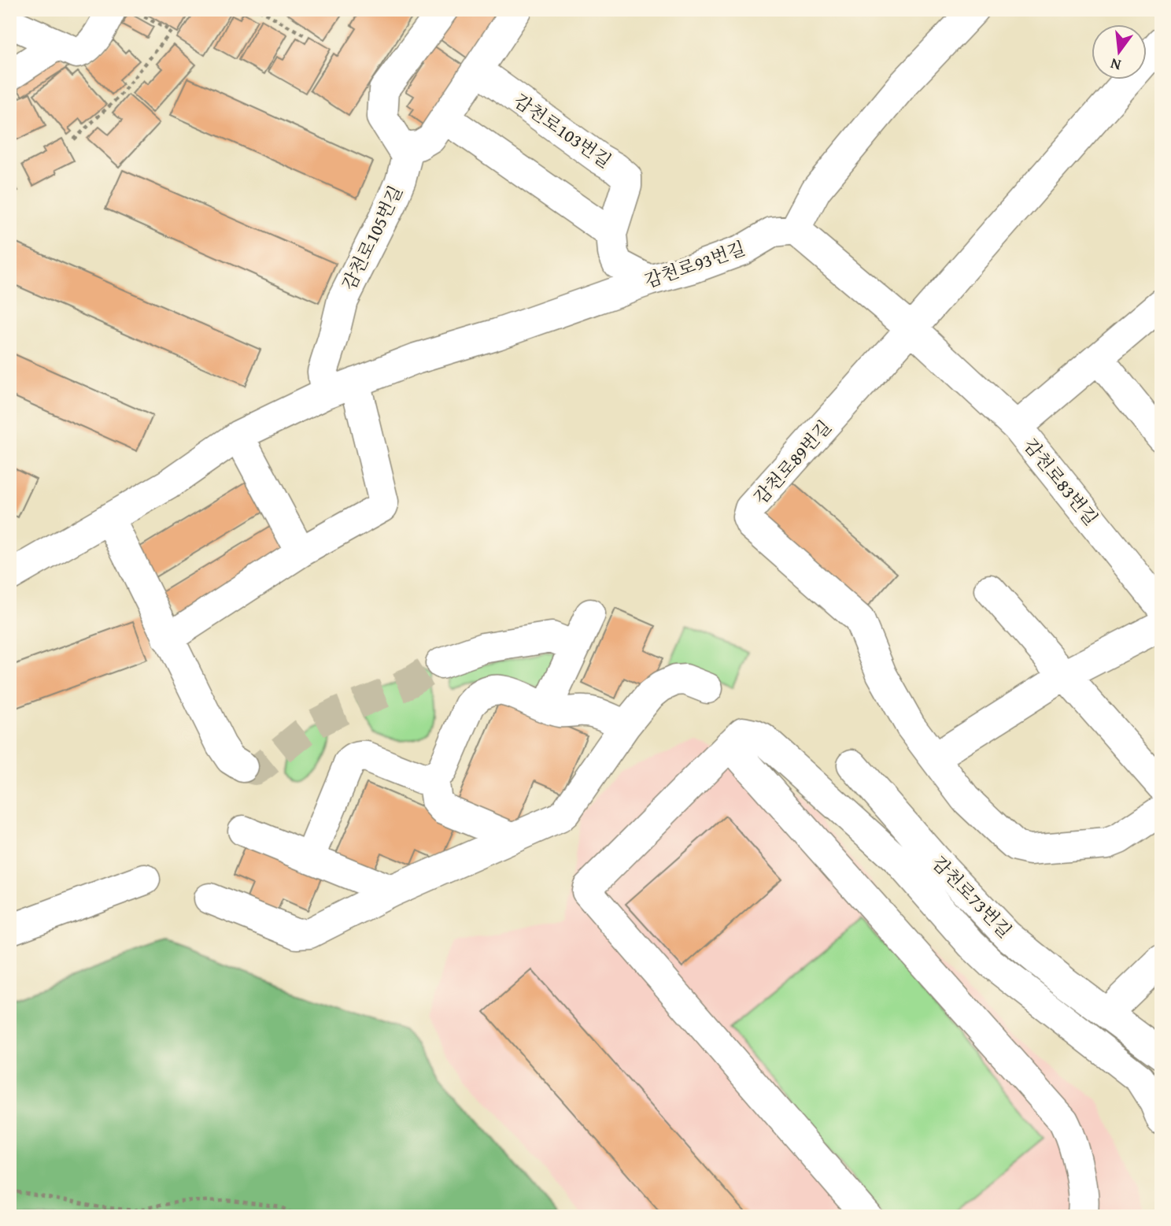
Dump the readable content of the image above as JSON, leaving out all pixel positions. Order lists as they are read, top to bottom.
{
  "streets": {
    "street": [
      "감천로103번길",
      "감천로105번길",
      "감천로93번길",
      "감천로89번길",
      "감천로83번길",
      "감천로73번길"
    ]
  },
  "crossings": [
    ["감천로103번길", "감천로93번길"],
    ["감천로105번길", "감천로93번길"]
  ],
  "north": "bottom"
}
